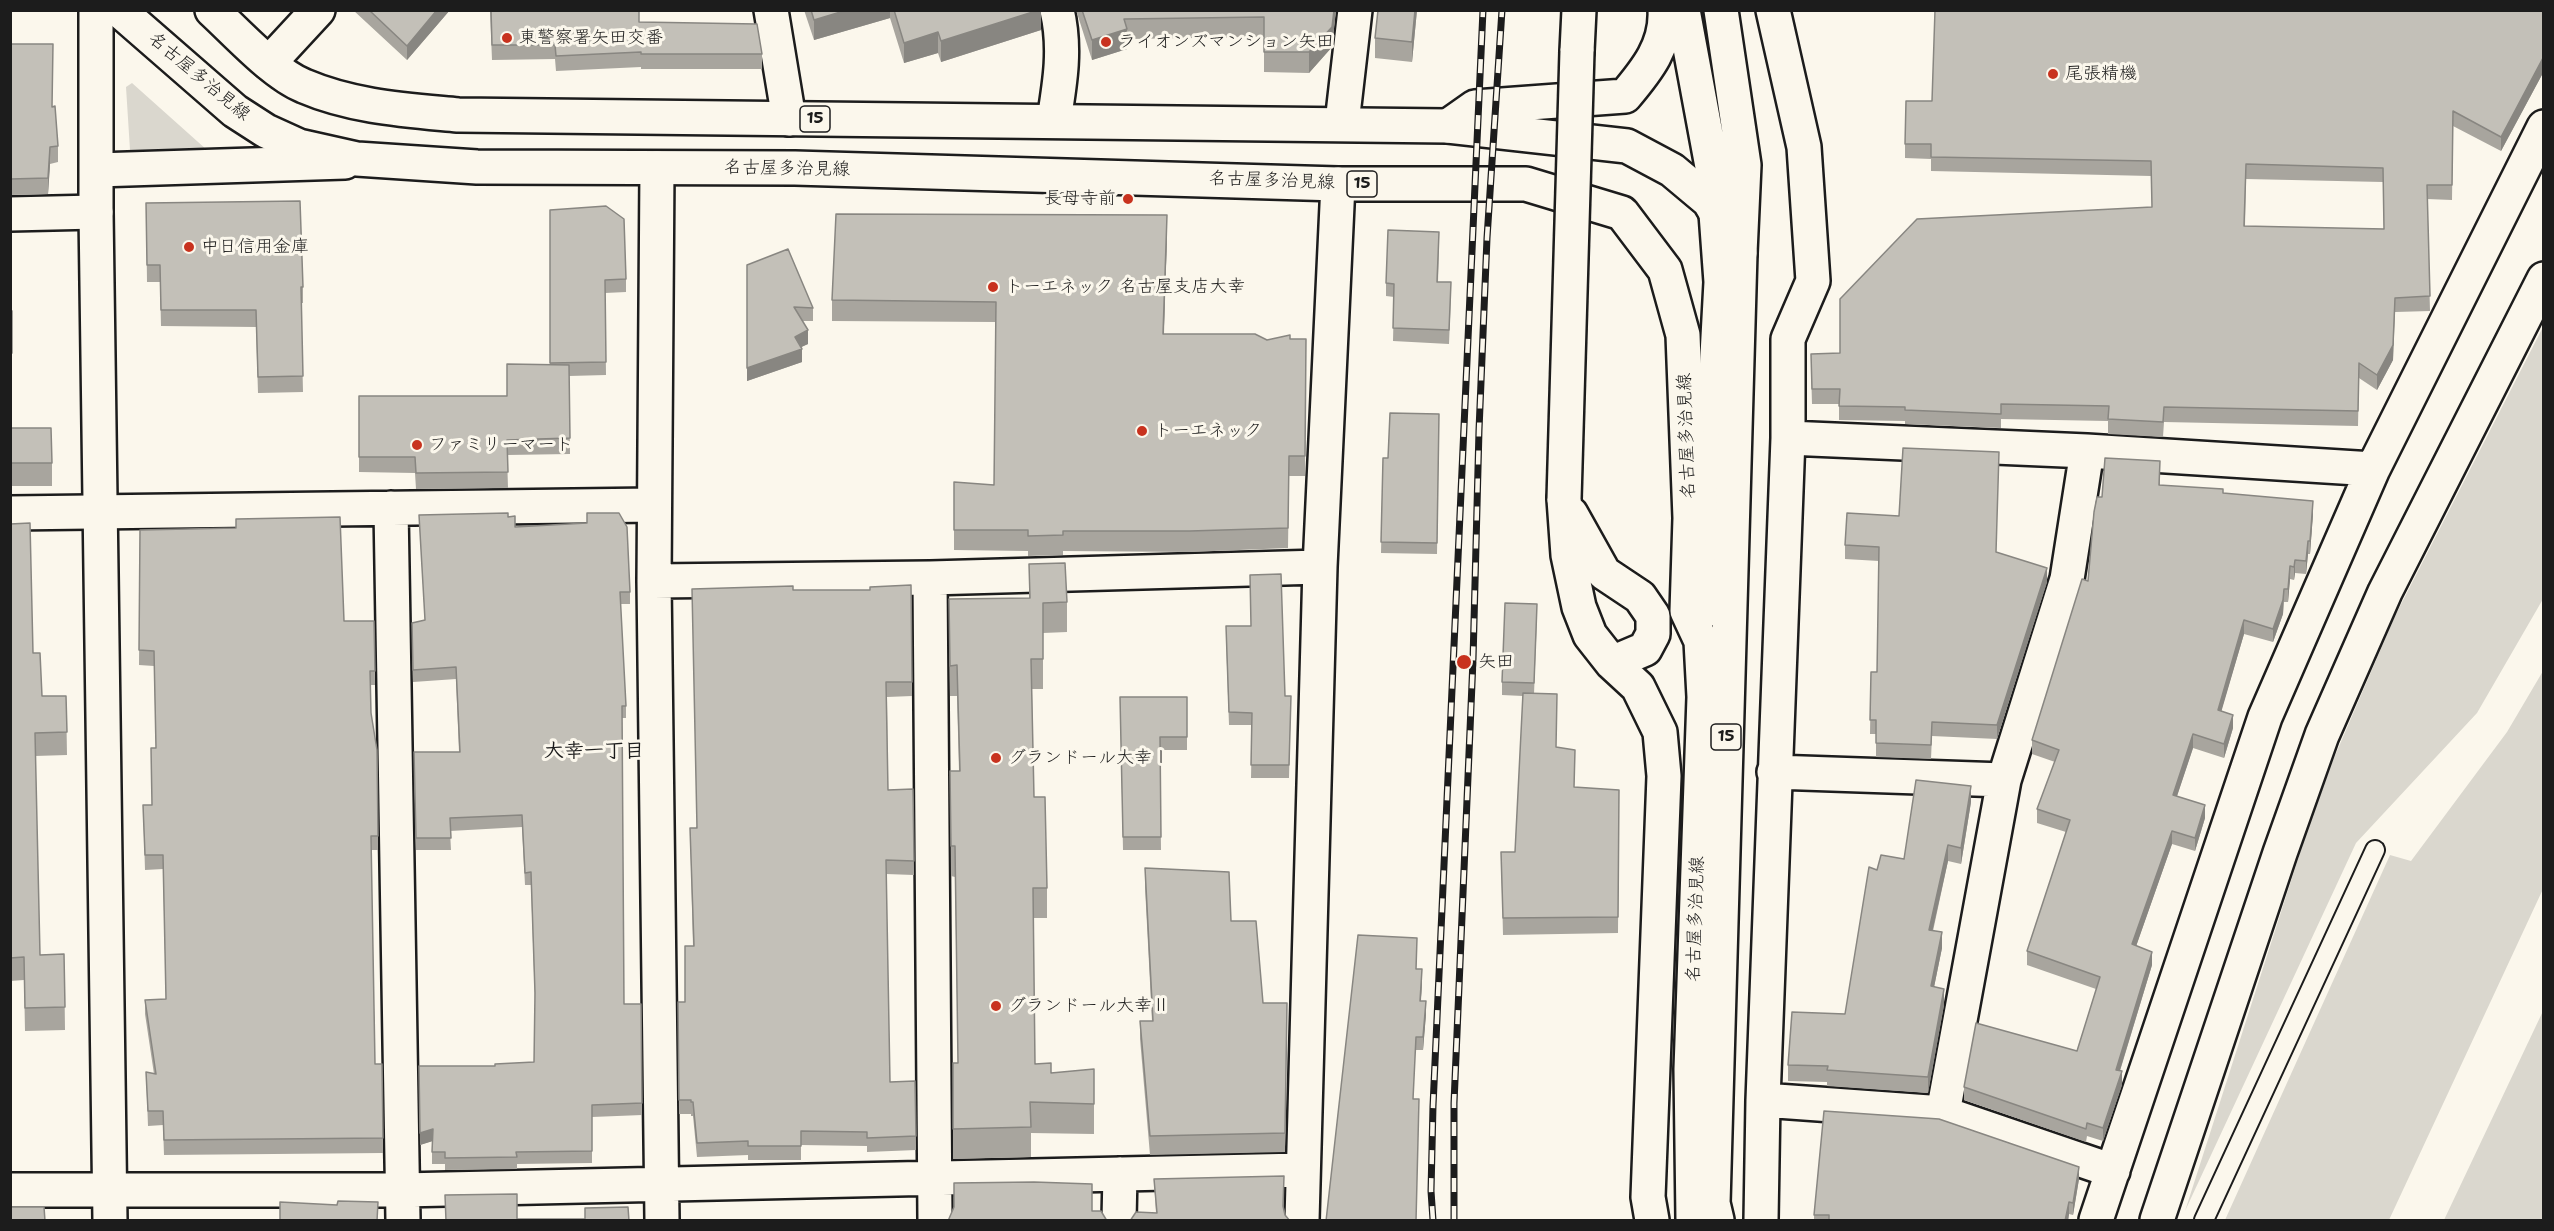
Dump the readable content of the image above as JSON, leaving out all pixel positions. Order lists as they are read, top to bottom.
{
  "streets": {
    "street": ["名古屋多治見線", "15"]
  },
  "crossings": [
    ["名古屋多治見線", "15"]
  ],
  "districts": ["大幸一丁目"],
  "places": [
    "東警察署矢田交番",
    "ライオンズマンション矢田",
    "尾張精機",
    "長母寺前",
    "中日信用金庫",
    "トーエネック 名古屋支店大幸",
    "トーエネック",
    "ファミリーマート",
    "矢田",
    "グランドール大幸Ⅰ",
    "グランドール大幸Ⅱ"
  ]
}
